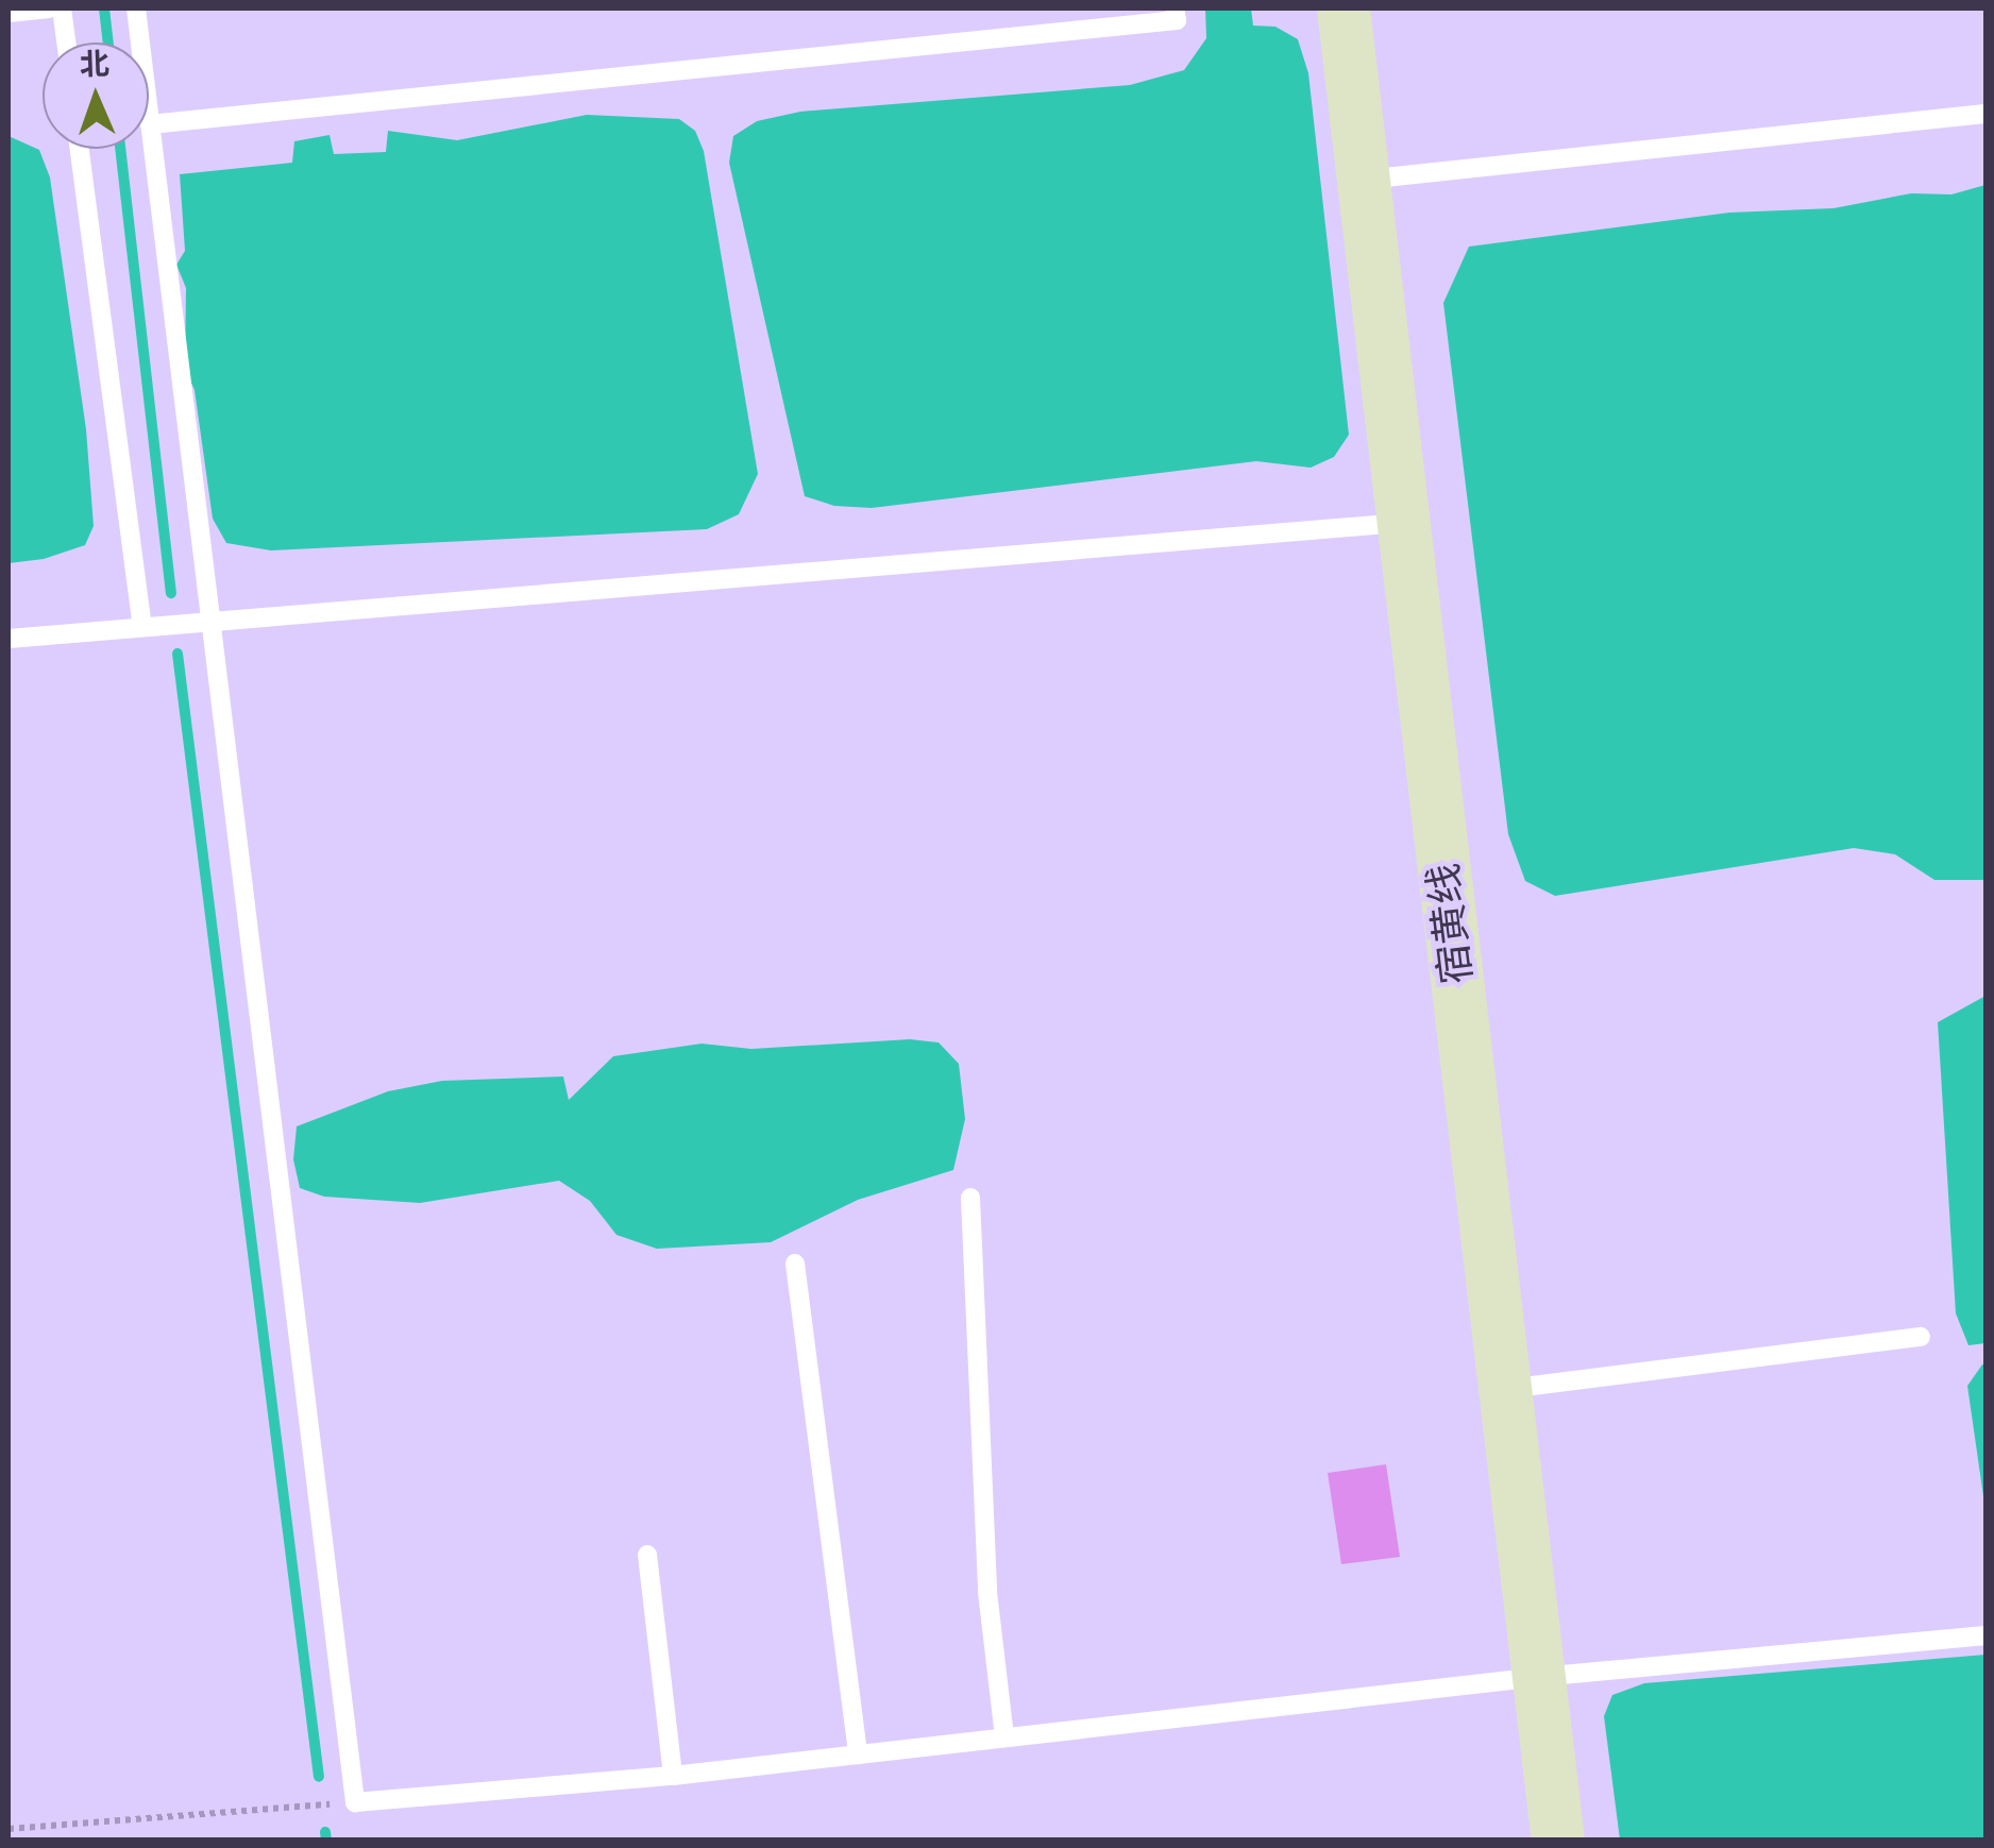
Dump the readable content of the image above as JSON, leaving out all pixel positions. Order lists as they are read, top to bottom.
{
  "streets": {
    "main road": ["宿黄线"]
  },
  "north": "top"
}
